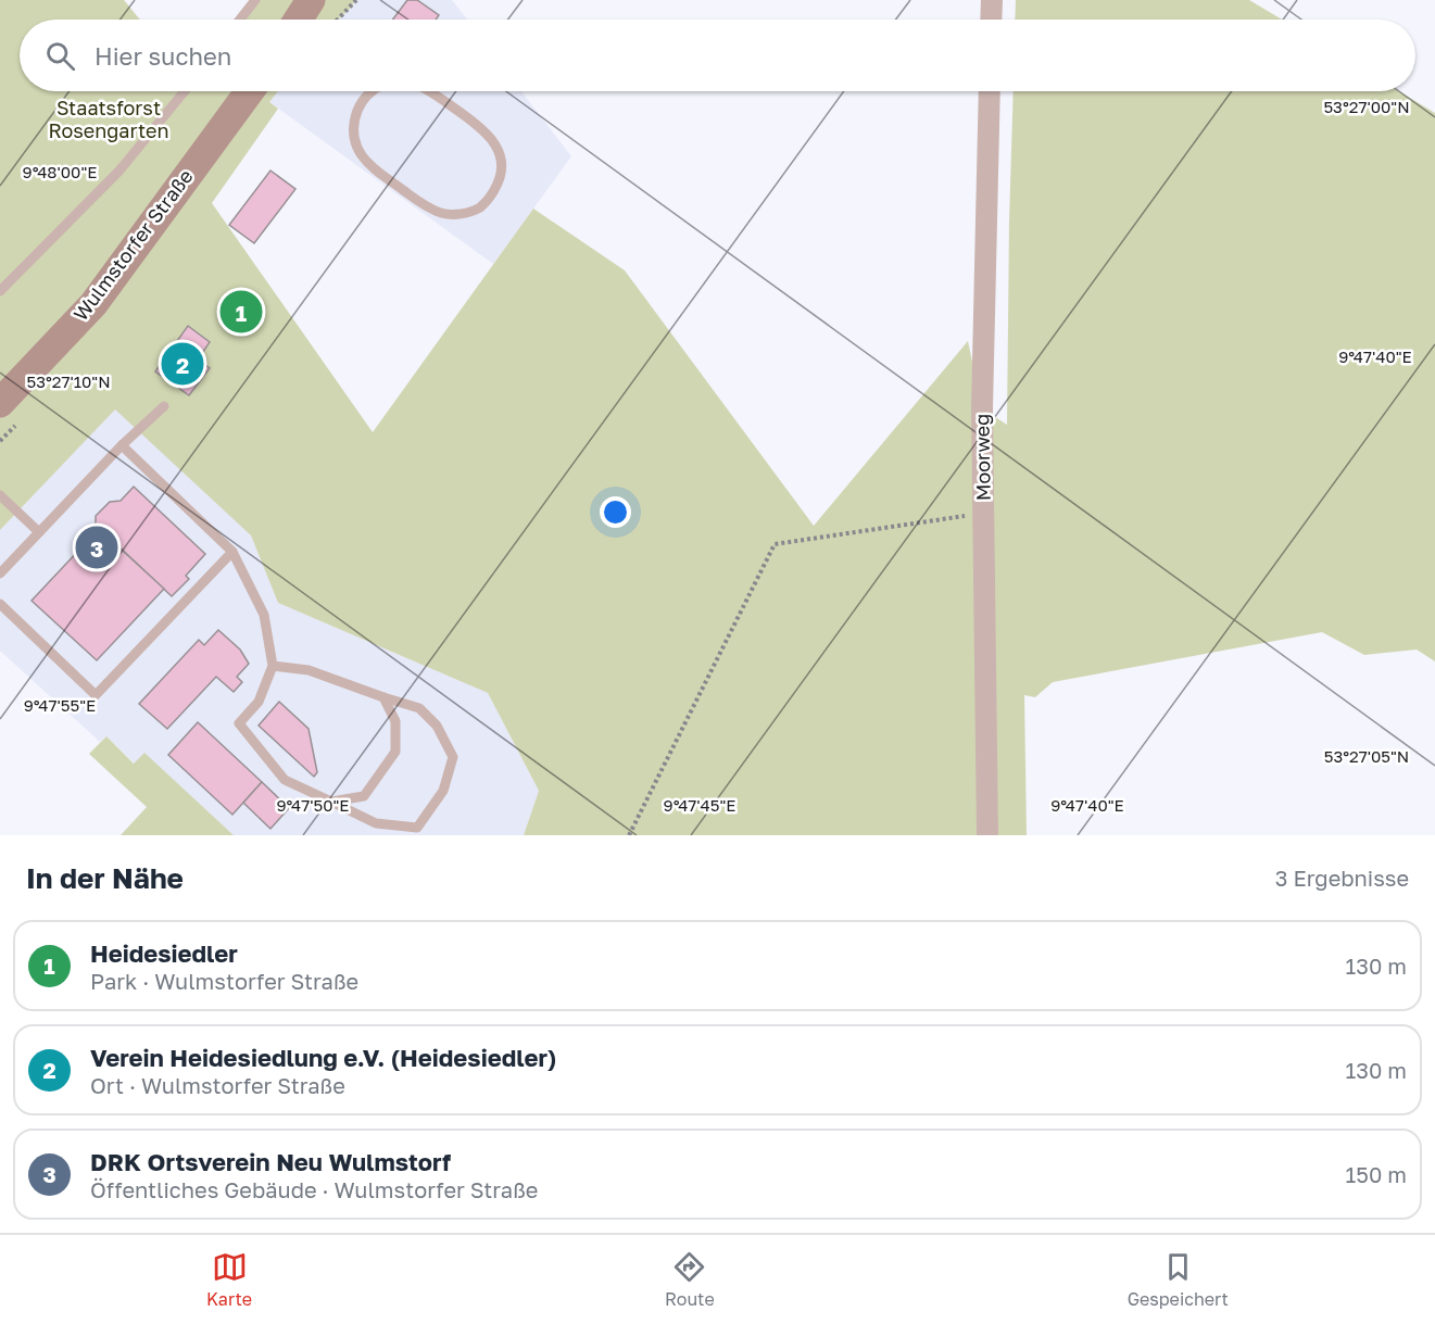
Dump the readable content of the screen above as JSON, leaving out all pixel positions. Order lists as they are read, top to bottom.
{
  "streets": {
    "main road": ["Wulmstorfer Straße"],
    "street": ["Moorweg"]
  },
  "parks": ["Staatsforst Rosengarten"],
  "page": {
    "search": "Hier suchen",
    "pins": ["1", "2", "3"],
    "heading": ["In der Nähe", "3 Ergebnisse"],
    "list": [
      {
        "mark": "1",
        "name": "Heidesiedler",
        "note": "Park · Wulmstorfer Straße",
        "value": "130 m"
      },
      {
        "mark": "2",
        "name": "Verein Heidesiedlung e.V. (Heidesiedler)",
        "note": "Ort · Wulmstorfer Straße",
        "value": "130 m"
      },
      {
        "mark": "3",
        "name": "DRK Ortsverein Neu Wulmstorf",
        "note": "Öffentliches Gebäude · Wulmstorfer Straße",
        "value": "150 m"
      }
    ],
    "nav": ["Karte", "Route", "Gespeichert"]
  },
  "coordinates": [
    "53°27'00\"N",
    "9°48'00\"E",
    "9°47'40\"E",
    "53°27'10\"N",
    "9°47'55\"E",
    "53°27'05\"N",
    "9°47'50\"E",
    "9°47'45\"E"
  ]
}
